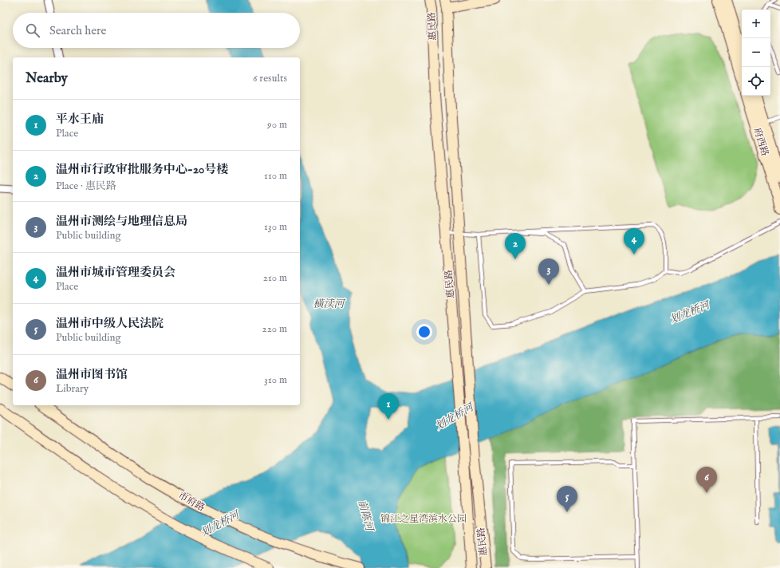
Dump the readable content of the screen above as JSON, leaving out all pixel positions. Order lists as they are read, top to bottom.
{
  "streets": {
    "main road": ["惠民路", "府西路", "市府路"]
  },
  "water": ["横渎河", "划龙桥河", "前陈河"],
  "parks": ["锦江之星湾滨水公园"],
  "page": {
    "map_buttons": ["+", "−"],
    "search": "Search here",
    "heading": ["Nearby", "6 results"],
    "list": [
      {
        "mark": "1",
        "name": "平水王庙",
        "note": "Place",
        "value": "90 m"
      },
      {
        "mark": "2",
        "name": "温州市行政审批服务中心-20号楼",
        "note": "Place · 惠民路",
        "value": "110 m"
      },
      {
        "mark": "3",
        "name": "温州市测绘与地理信息局",
        "note": "Public building",
        "value": "130 m"
      },
      {
        "mark": "4",
        "name": "温州市城市管理委员会",
        "note": "Place",
        "value": "210 m"
      },
      {
        "mark": "5",
        "name": "温州市中级人民法院",
        "note": "Public building",
        "value": "220 m"
      },
      {
        "mark": "6",
        "name": "温州市图书馆",
        "note": "Library",
        "value": "310 m"
      }
    ],
    "pins": [
      "4",
      "2",
      "3",
      "1",
      "6",
      "5"
    ]
  }
}
